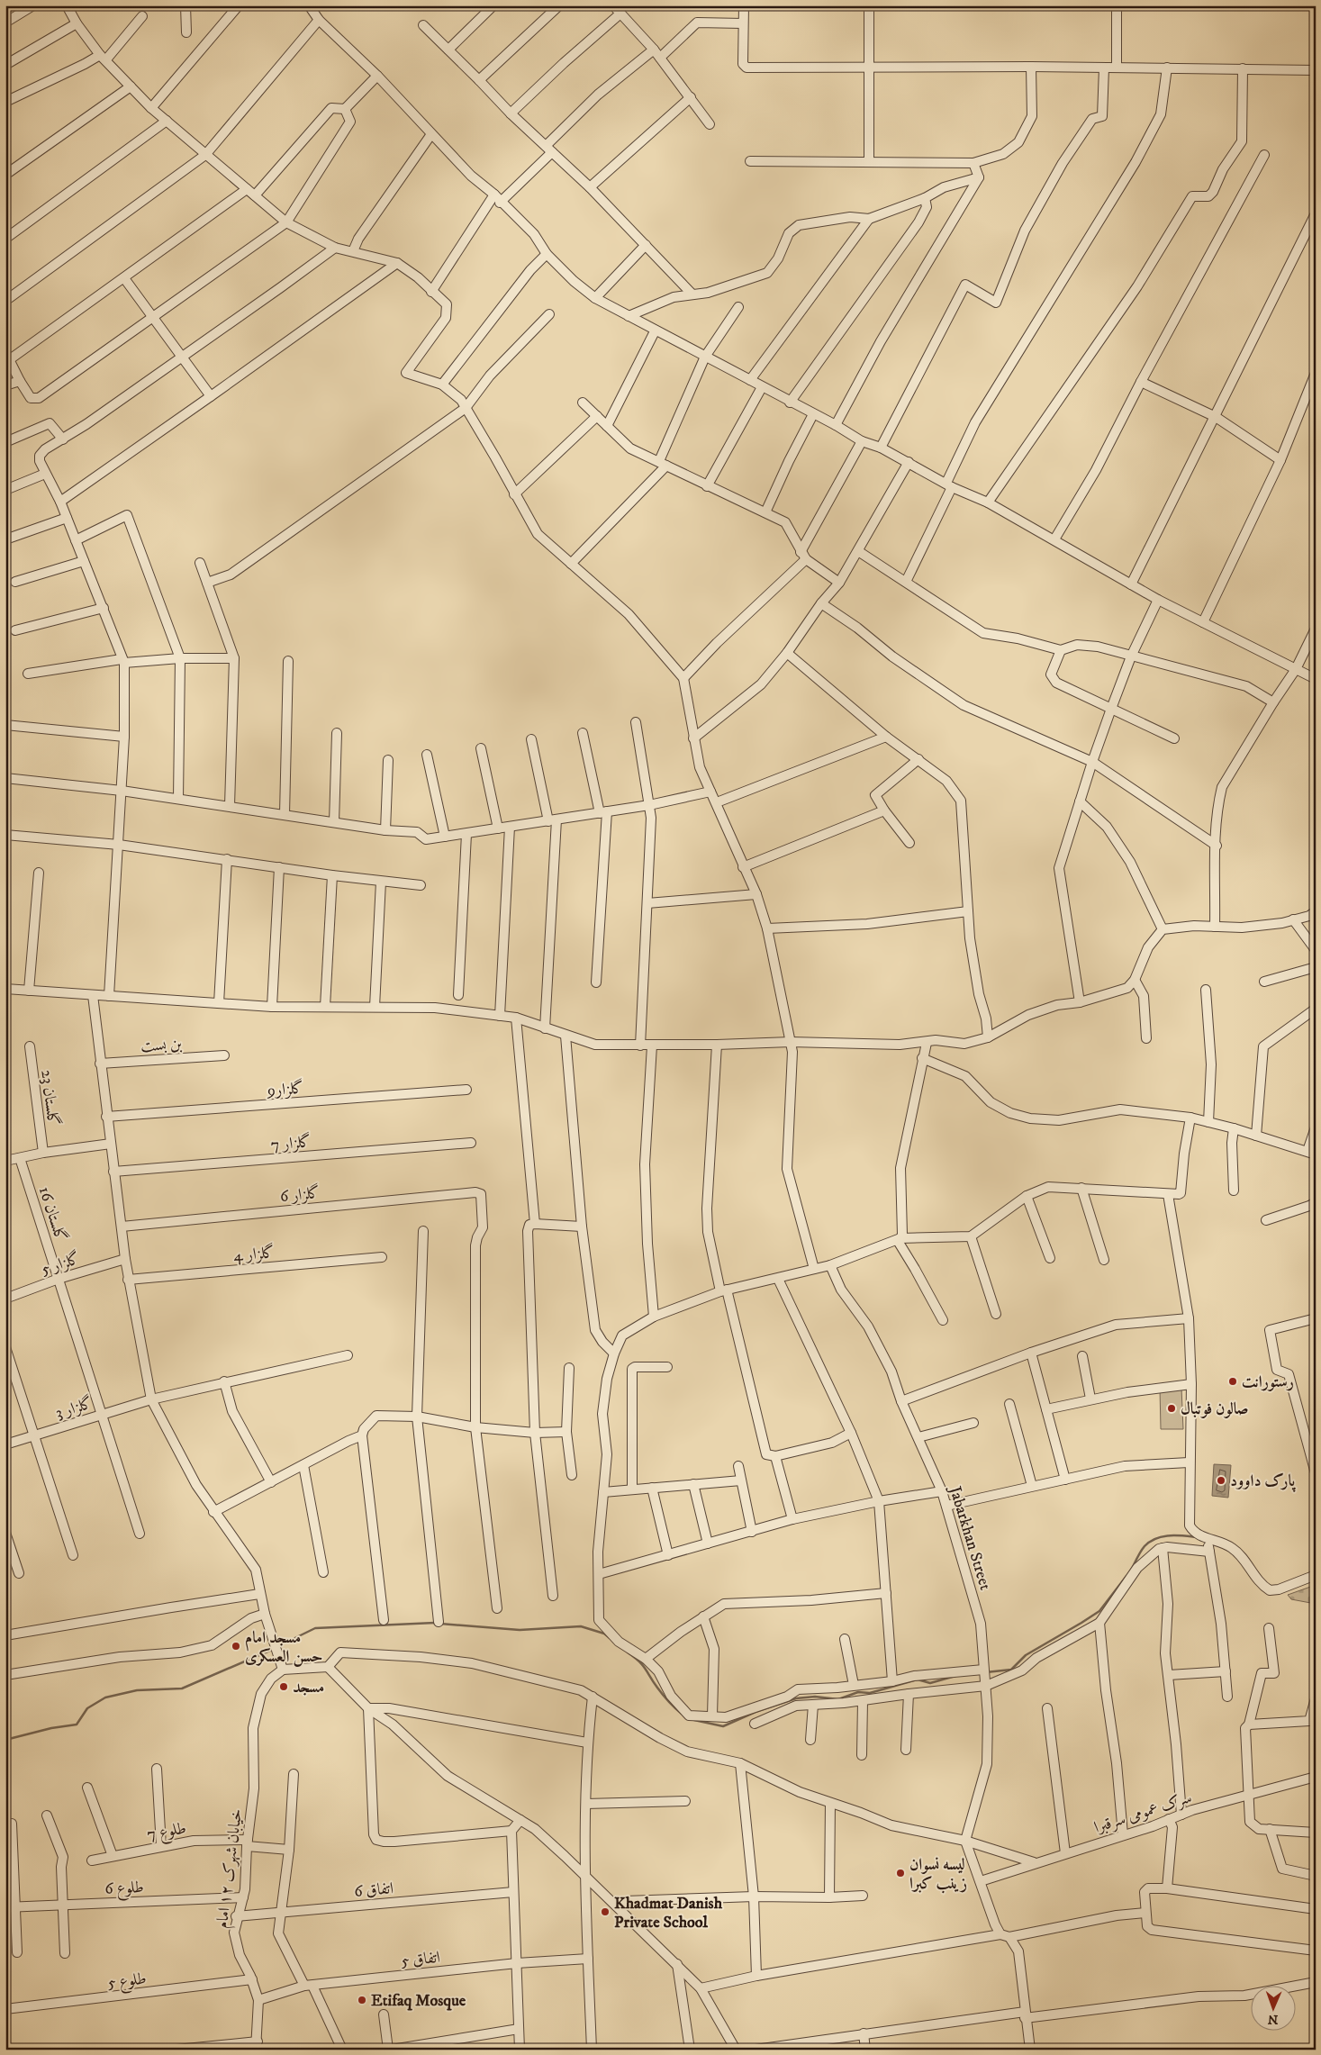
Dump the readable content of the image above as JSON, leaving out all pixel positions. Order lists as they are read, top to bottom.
{
  "streets": {
    "street": [
      "بن بست",
      "گلزار9",
      "گلستان 23",
      "گلزار 7",
      "گلزار 6",
      "گلستان 16",
      "گلزار 4",
      "گلزار 5",
      "گلزار 3",
      "Jabarkhan Street",
      "سرک عمومی سرقبرا",
      "طلوع 7",
      "خیابان شهرک ۱۲ امام",
      "طلوع 6",
      "اتفاق 6",
      "اتفاق 5",
      "طلوع 5"
    ]
  },
  "crossings": [
    ["گلستان 16", "گلزار 5"],
    ["گلستان 16", "گلزار 3"],
    ["طلوع 7", "خیابان شهرک ۱۲ امام"],
    ["خیابان شهرک ۱۲ امام", "طلوع 6"],
    ["خیابان شهرک ۱۲ امام", "اتفاق 6"],
    ["خیابان شهرک ۱۲ امام", "اتفاق 5"],
    ["خیابان شهرک ۱۲ امام", "طلوع 5"]
  ],
  "places": [
    "رستورانت",
    "صالون فوتبال",
    "پارک داوود",
    "مسجد امام حسن العسکری",
    "مسجد",
    "لیسه نسوان زینب کبرا",
    "Khadmat Danish Private School",
    "Etifaq Mosque"
  ],
  "north": "bottom"
}
